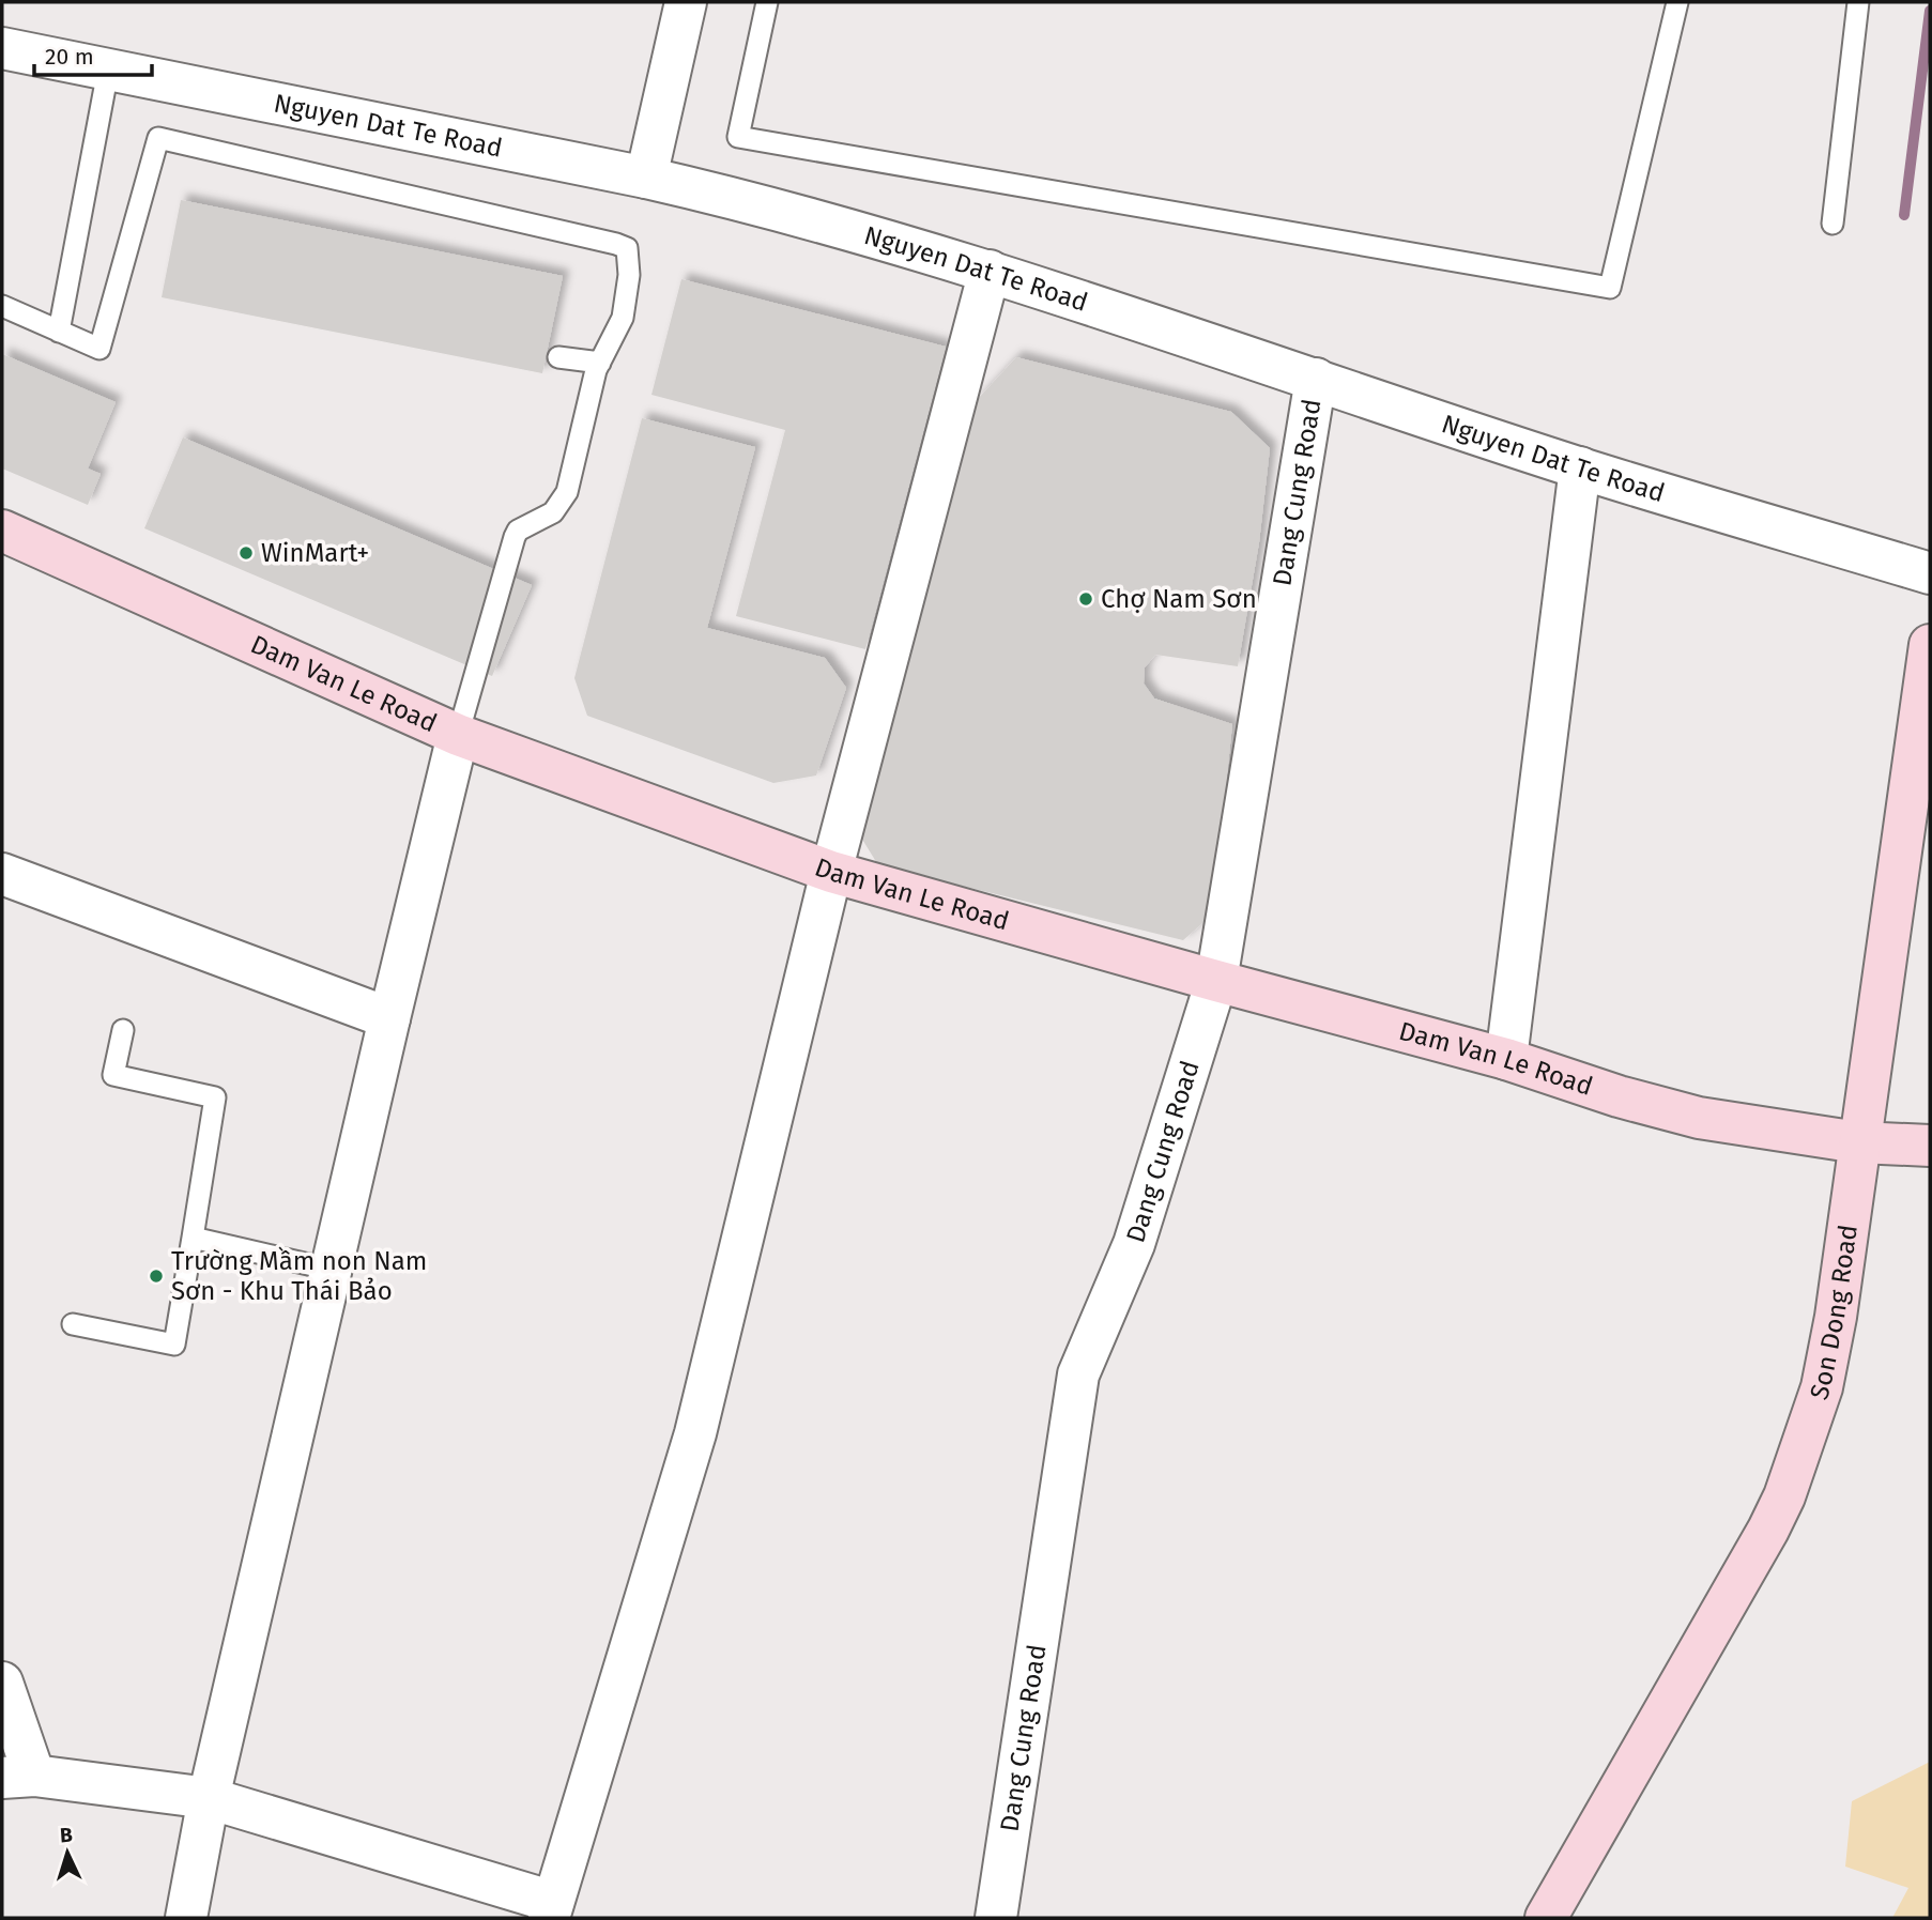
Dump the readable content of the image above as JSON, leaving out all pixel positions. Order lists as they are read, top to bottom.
{
  "streets": {
    "main road": ["Dam Van Le Road", "Son Dong Road"],
    "street": ["Nguyen Dat Te Road", "Dang Cung Road"]
  },
  "crossings": [
    ["Nguyen Dat Te Road", "Dang Cung Road"],
    ["Dang Cung Road", "Dam Van Le Road"],
    ["Dam Van Le Road", "Son Dong Road"]
  ],
  "places": ["WinMart+", "Chợ Nam Sơn", "Trường Mầm non Nam Sơn - Khu Thái Bảo"],
  "scale_bar": "20 m",
  "north": "top"
}
